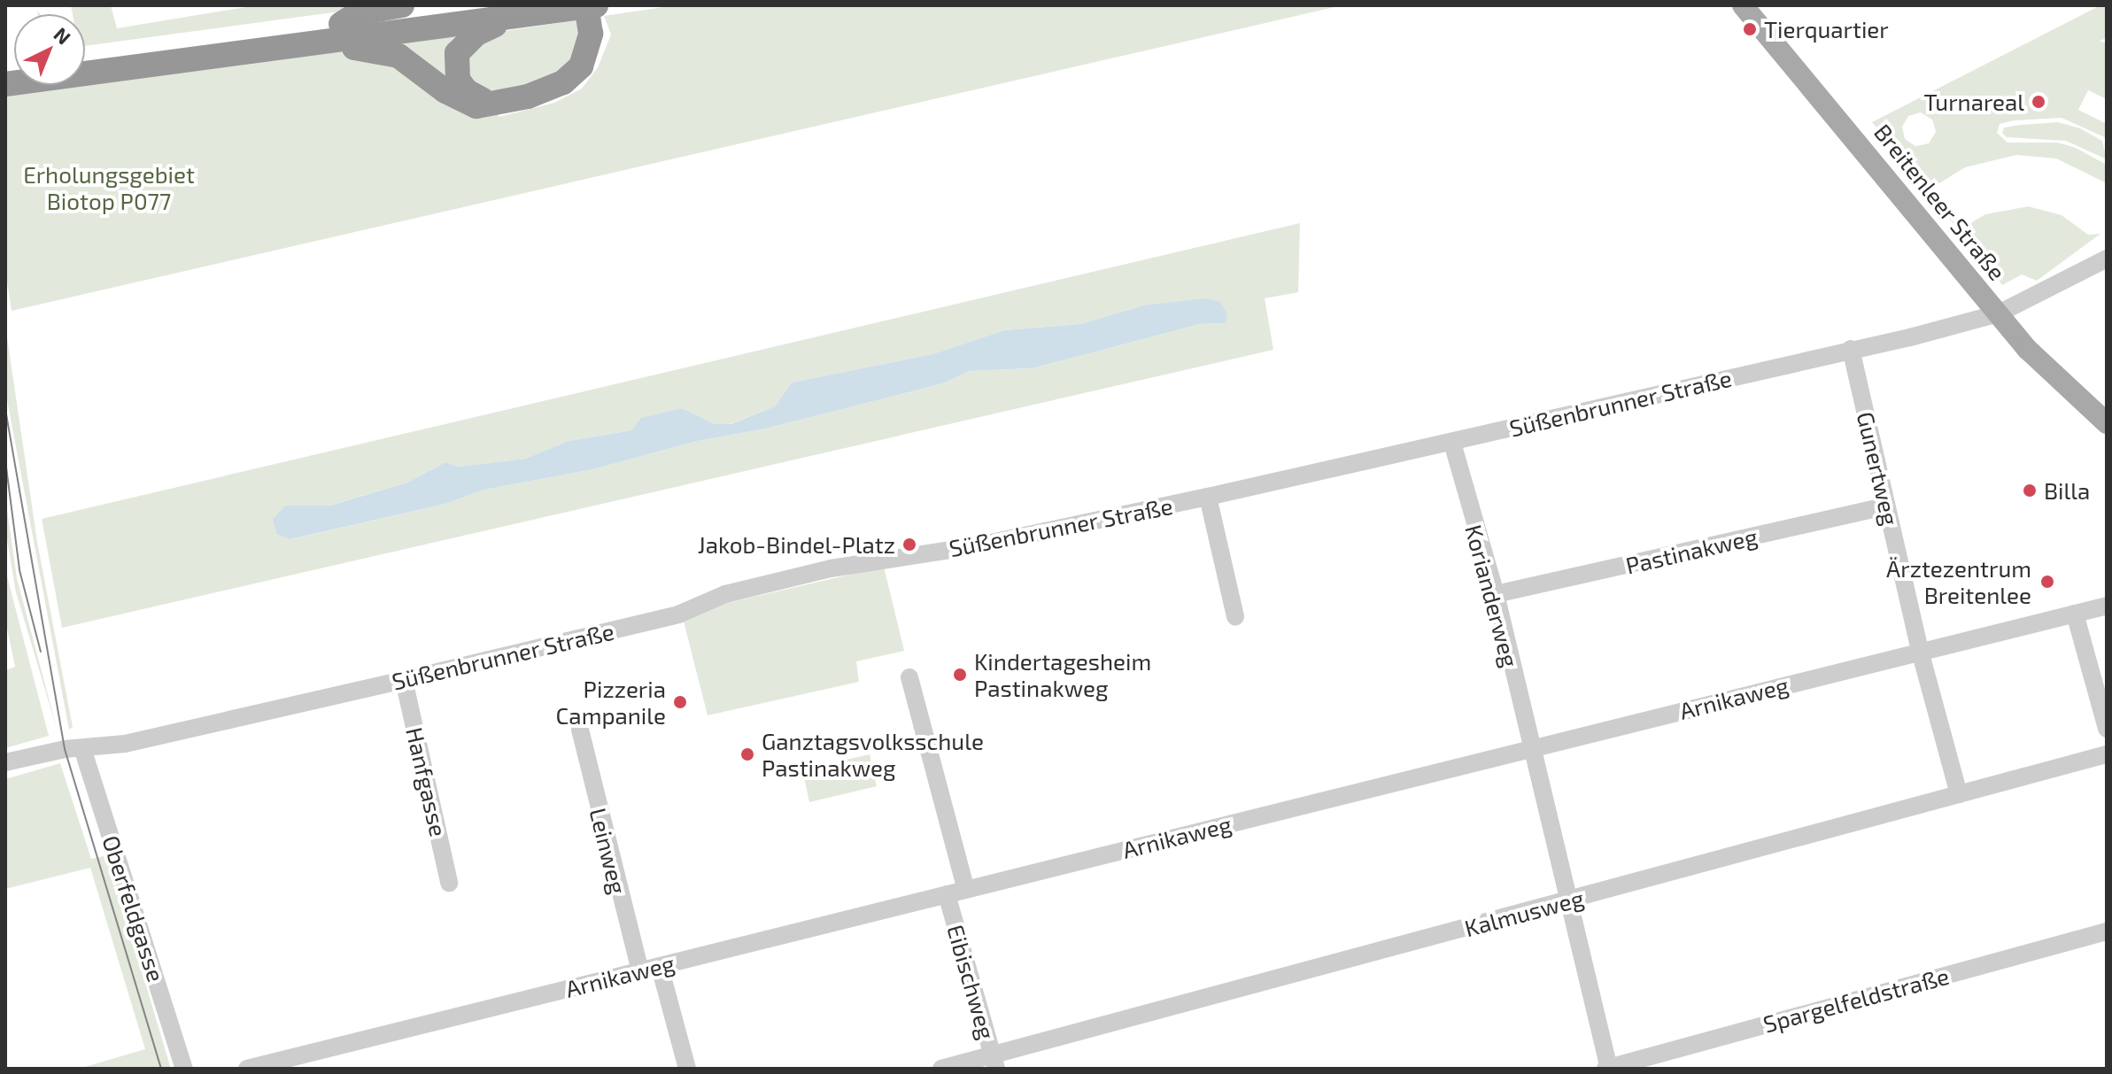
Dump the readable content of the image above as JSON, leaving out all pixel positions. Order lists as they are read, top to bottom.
{
  "streets": {
    "main road": ["Breitenleer Straße"],
    "street": [
      "Süßenbrunner Straße",
      "Gunertweg",
      "Pastinakweg",
      "Korianderweg",
      "Arnikaweg",
      "Hanfgasse",
      "Leinweg",
      "Oberfeldgasse",
      "Kalmusweg",
      "Eibischweg",
      "Spargelfeldstraße"
    ]
  },
  "crossings": [
    ["Breitenleer Straße", "Süßenbrunner Straße"],
    ["Süßenbrunner Straße", "Gunertweg"],
    ["Süßenbrunner Straße", "Korianderweg"],
    ["Süßenbrunner Straße", "Hanfgasse"],
    ["Süßenbrunner Straße", "Oberfeldgasse"],
    ["Gunertweg", "Pastinakweg"],
    ["Gunertweg", "Arnikaweg"],
    ["Gunertweg", "Kalmusweg"],
    ["Pastinakweg", "Korianderweg"],
    ["Korianderweg", "Arnikaweg"],
    ["Korianderweg", "Kalmusweg"],
    ["Korianderweg", "Spargelfeldstraße"],
    ["Arnikaweg", "Leinweg"],
    ["Arnikaweg", "Eibischweg"],
    ["Kalmusweg", "Eibischweg"]
  ],
  "parks": ["Erholungsgebiet Biotop P077"],
  "places": [
    "Tierquartier",
    "Turnareal",
    "Billa",
    "Jakob-Bindel-Platz",
    "Ärztezentrum Breitenlee",
    "Kindertagesheim Pastinakweg",
    "Pizzeria Campanile",
    "Ganztagsvolksschule Pastinakweg"
  ],
  "north": "top right"
}
